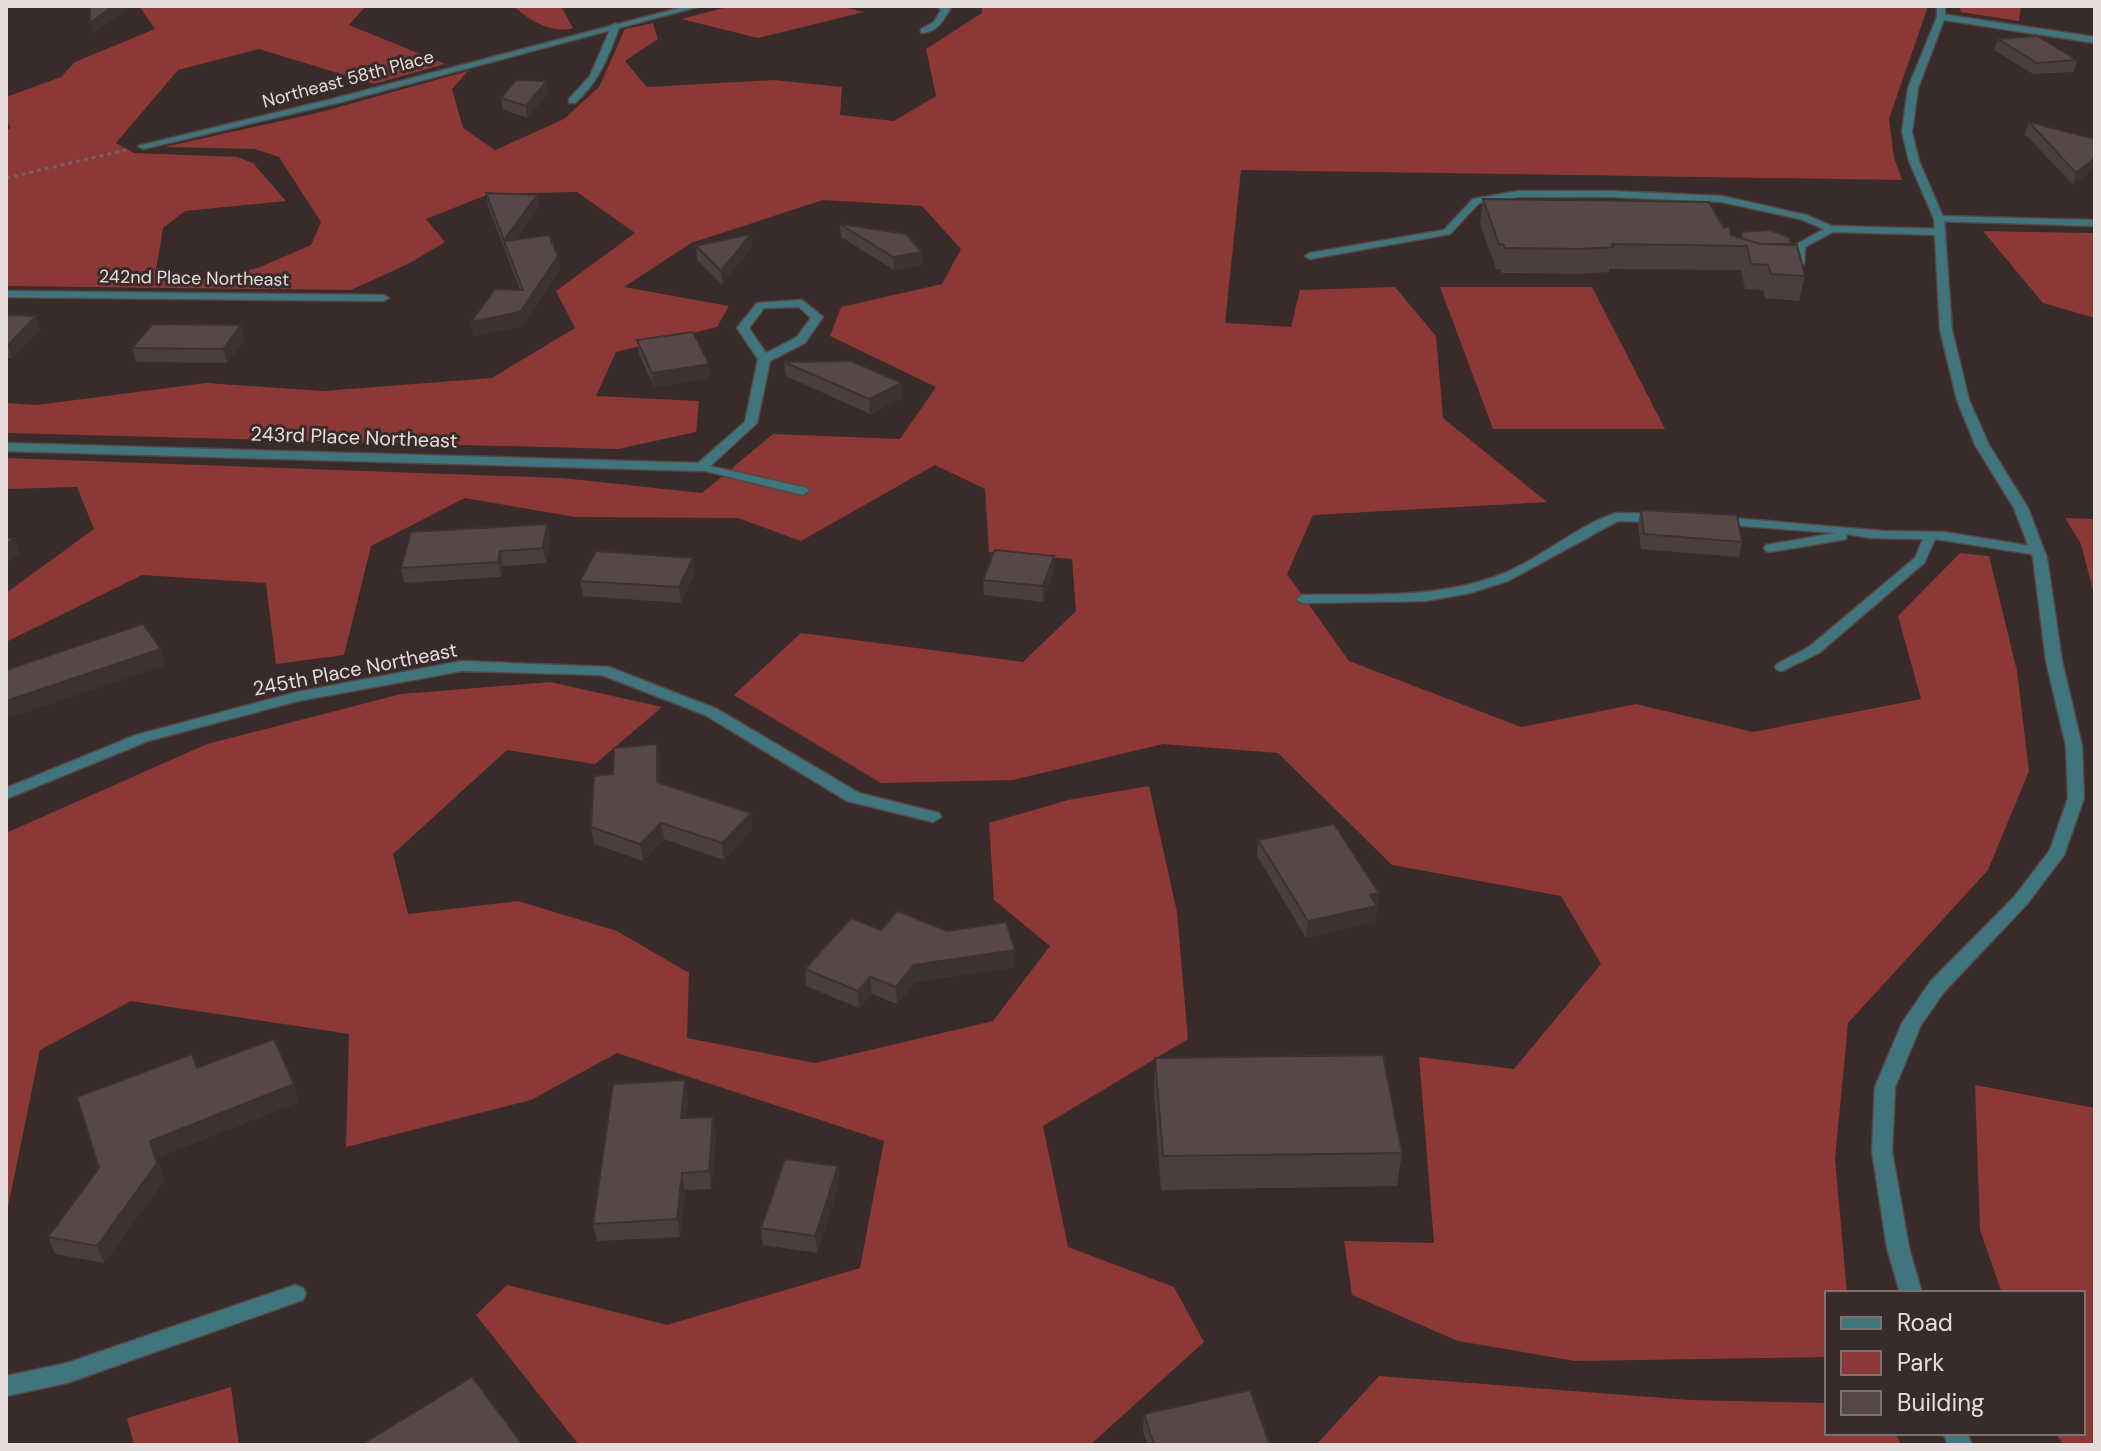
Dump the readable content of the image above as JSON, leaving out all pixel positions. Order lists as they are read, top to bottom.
{
  "streets": {
    "street": [
      "Northeast 58th Place",
      "242nd Place Northeast",
      "243rd Place Northeast",
      "245th Place Northeast"
    ]
  },
  "legend": ["Road", "Park", "Building"]
}
